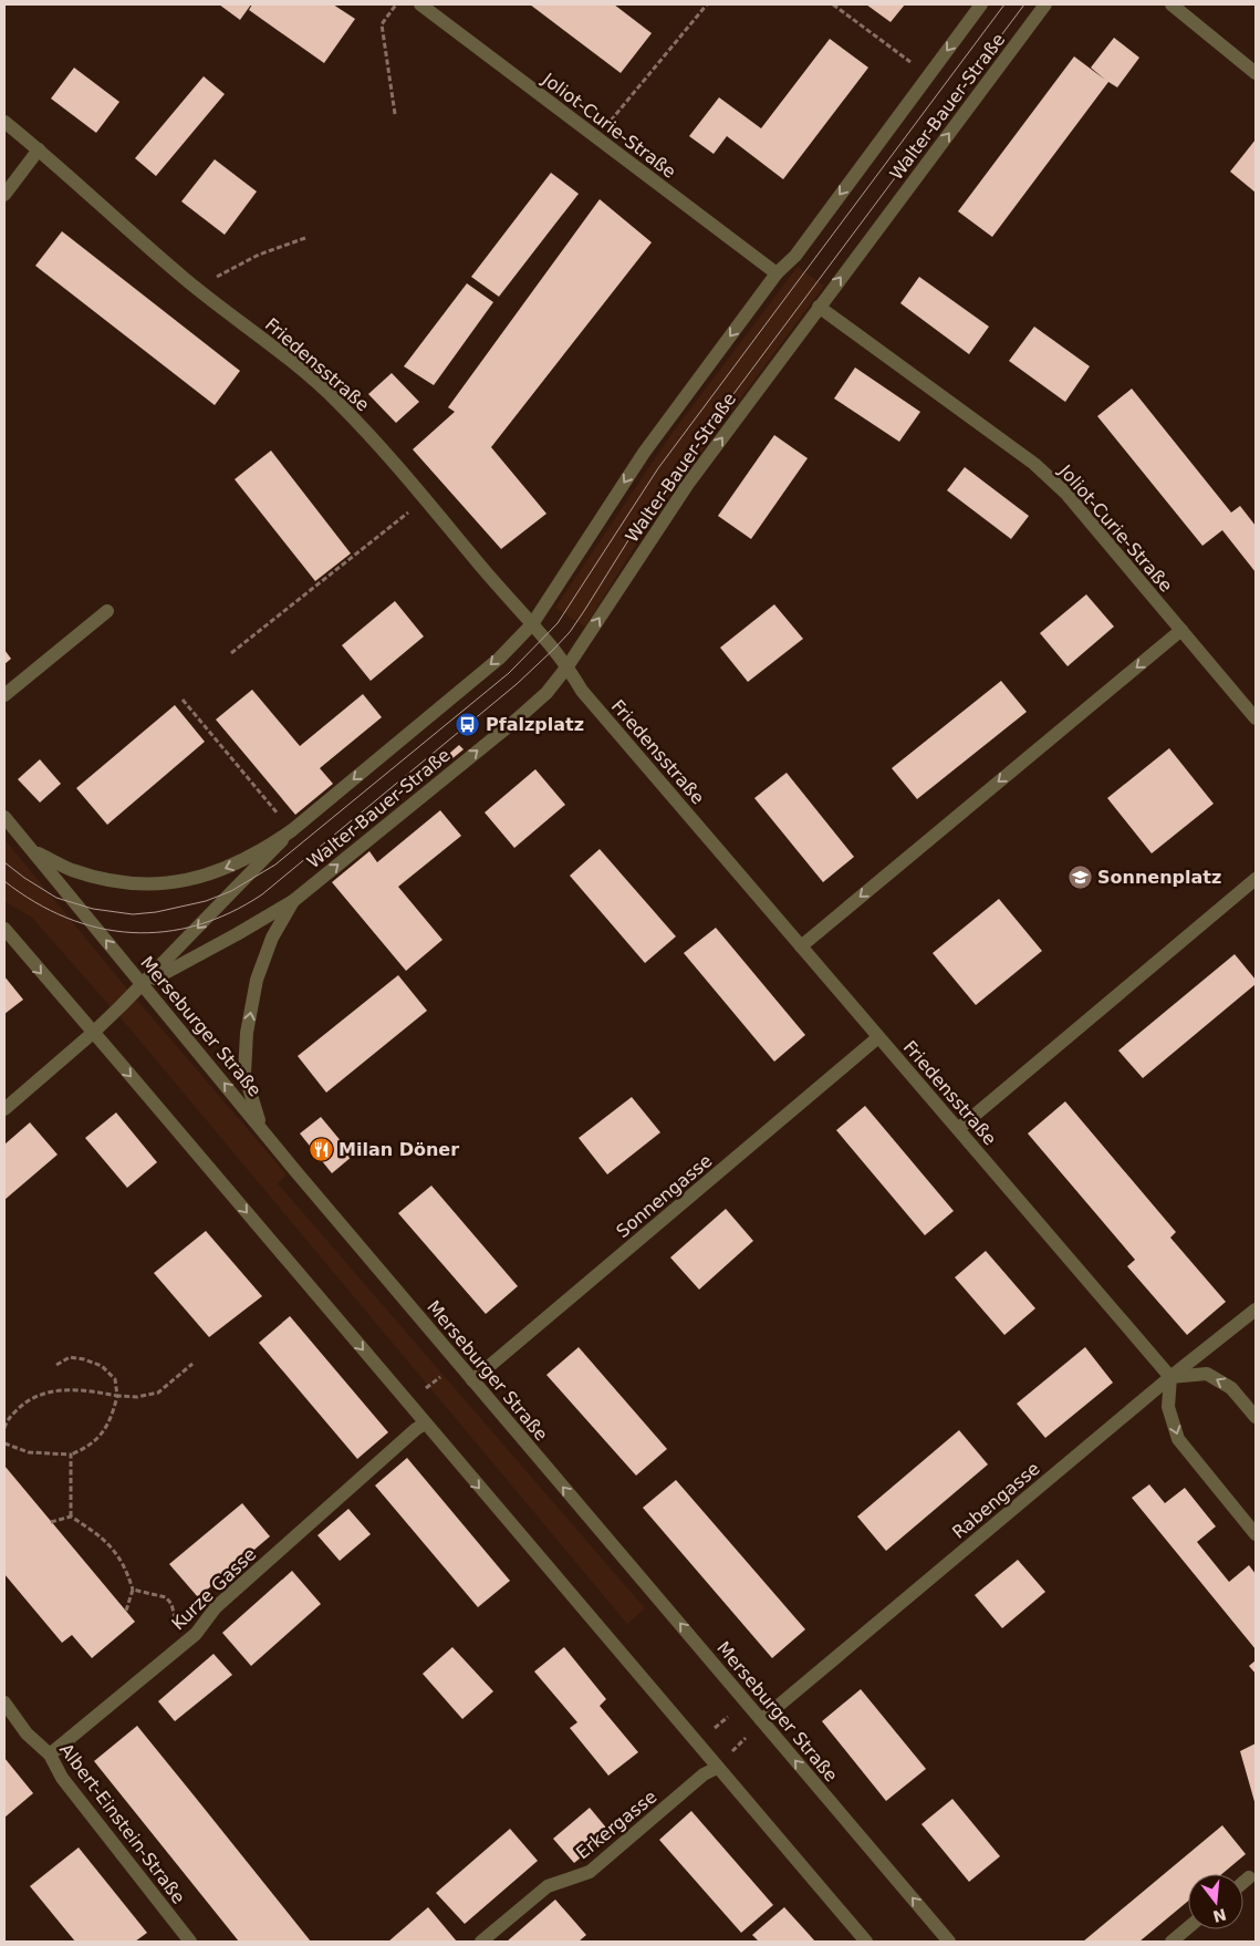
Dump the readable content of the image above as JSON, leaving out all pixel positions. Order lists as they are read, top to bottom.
{
  "streets": {
    "street": [
      "Walter-Bauer-Straße",
      "Joliot-Curie-Straße",
      "Friedensstraße",
      "Merseburger Straße",
      "Sonnengasse",
      "Rabengasse",
      "Kurze Gasse",
      "Albert-Einstein-Straße",
      "Erkergasse"
    ]
  },
  "crossings": [
    ["Walter-Bauer-Straße", "Joliot-Curie-Straße"],
    ["Walter-Bauer-Straße", "Friedensstraße"],
    ["Friedensstraße", "Sonnengasse"],
    ["Friedensstraße", "Rabengasse"],
    ["Merseburger Straße", "Sonnengasse"],
    ["Merseburger Straße", "Rabengasse"],
    ["Kurze Gasse", "Albert-Einstein-Straße"]
  ],
  "places": {
    "bus stop": ["Pfalzplatz"],
    "school or university": ["Sonnenplatz"],
    "restaurant": ["Milan Döner"]
  },
  "north": "bottom"
}
